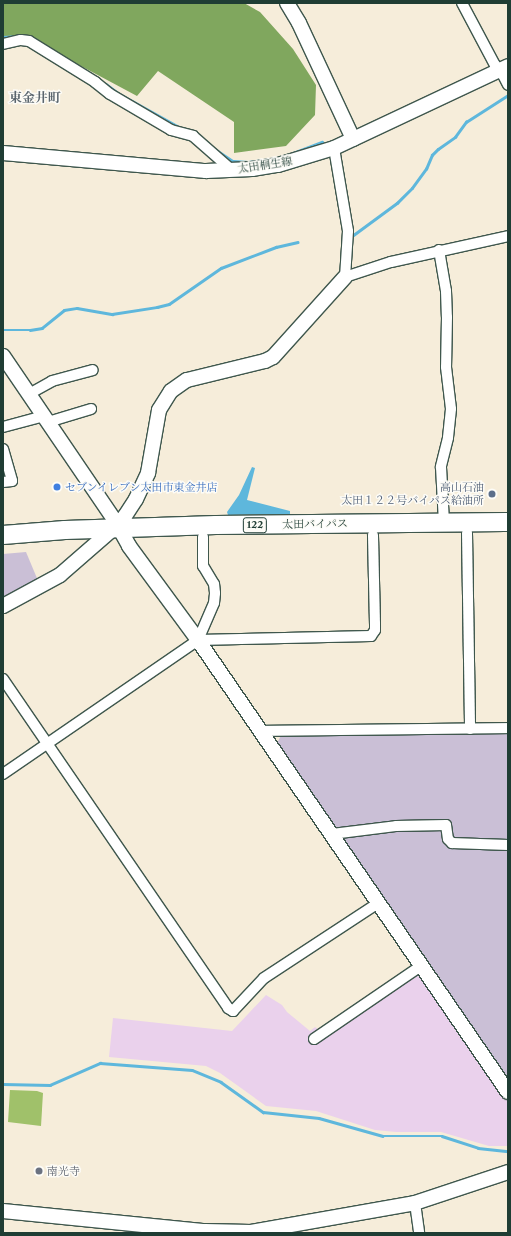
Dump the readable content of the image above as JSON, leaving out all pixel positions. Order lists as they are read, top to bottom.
{
  "streets": {
    "highway": ["太田バイパス", "122"],
    "street": ["太田桐生線"]
  },
  "districts": ["東金井町"],
  "places": ["セブンイレブン太田市東金井店", "高山石油 太田１２２号バイパス給油所", "南光寺"]
}
